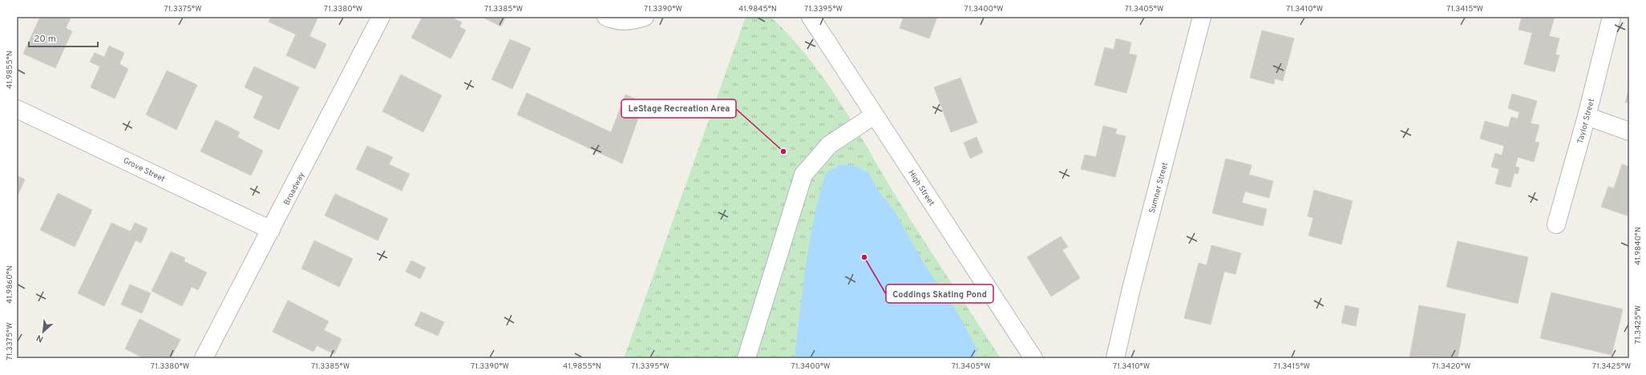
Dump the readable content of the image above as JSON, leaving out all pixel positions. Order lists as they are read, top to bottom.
{
  "streets": {
    "street": [
      "Taylor Street",
      "Grove Street",
      "High Street",
      "Sumner Street",
      "Broadway"
    ]
  },
  "crossings": [
    ["Grove Street", "Broadway"]
  ],
  "places": ["LeStage Recreation Area", "Coddings Skating Pond"],
  "scale_bar": "20 m",
  "north": "bottom left",
  "coordinates": [
    "71.3375°W",
    "71.3380°W",
    "71.3385°W",
    "71.3390°W",
    "41.9845°N",
    "71.3395°W",
    "71.3400°W",
    "71.3405°W",
    "71.3410°W",
    "71.3415°W",
    "41.9855°N",
    "41.9840°N",
    "41.9860°N",
    "71.3425°W",
    "71.3420°W"
  ]
}
